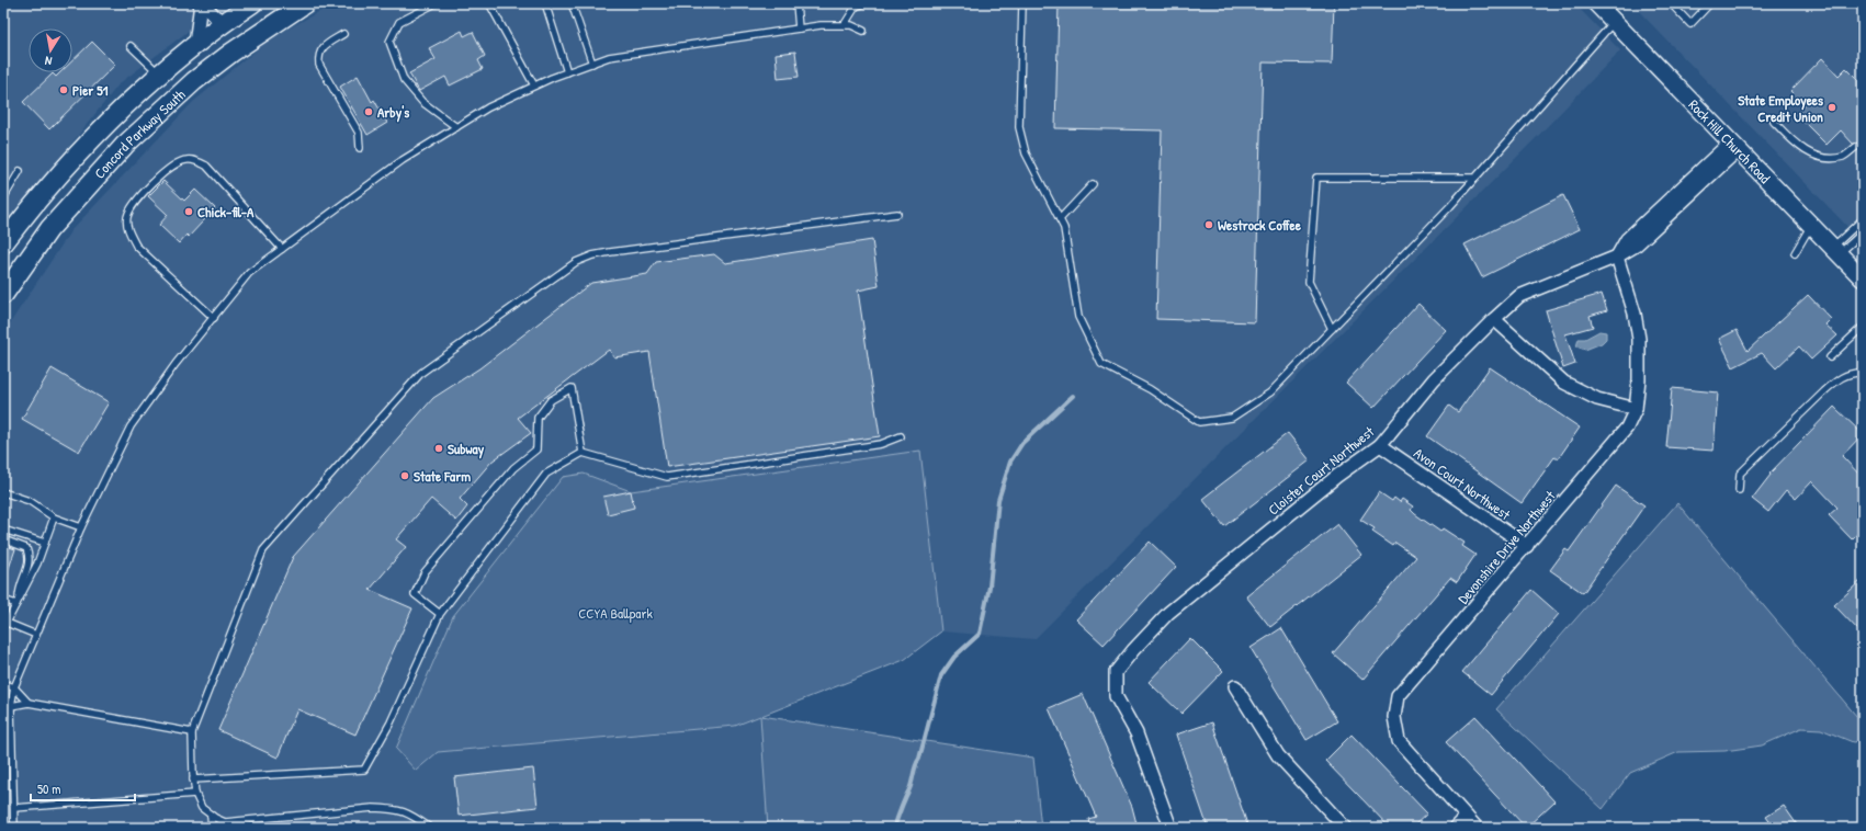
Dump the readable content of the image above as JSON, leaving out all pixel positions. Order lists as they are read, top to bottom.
{
  "streets": {
    "main road": ["Concord Parkway South", "Rock Hill Church Road"],
    "street": ["Cloister Court Northwest", "Avon Court Northwest", "Devonshire Drive Northwest"]
  },
  "crossings": [
    ["Rock Hill Church Road", "Cloister Court Northwest"],
    ["Cloister Court Northwest", "Avon Court Northwest"],
    ["Cloister Court Northwest", "Devonshire Drive Northwest"],
    ["Avon Court Northwest", "Devonshire Drive Northwest"]
  ],
  "parks": ["CCYA Ballpark"],
  "places": [
    "Pier 51",
    "State Employees Credit Union",
    "Arby's",
    "Chick-fil-A",
    "Westrock Coffee",
    "Subway",
    "State Farm"
  ],
  "scale_bar": "50 m",
  "north": "bottom"
}
